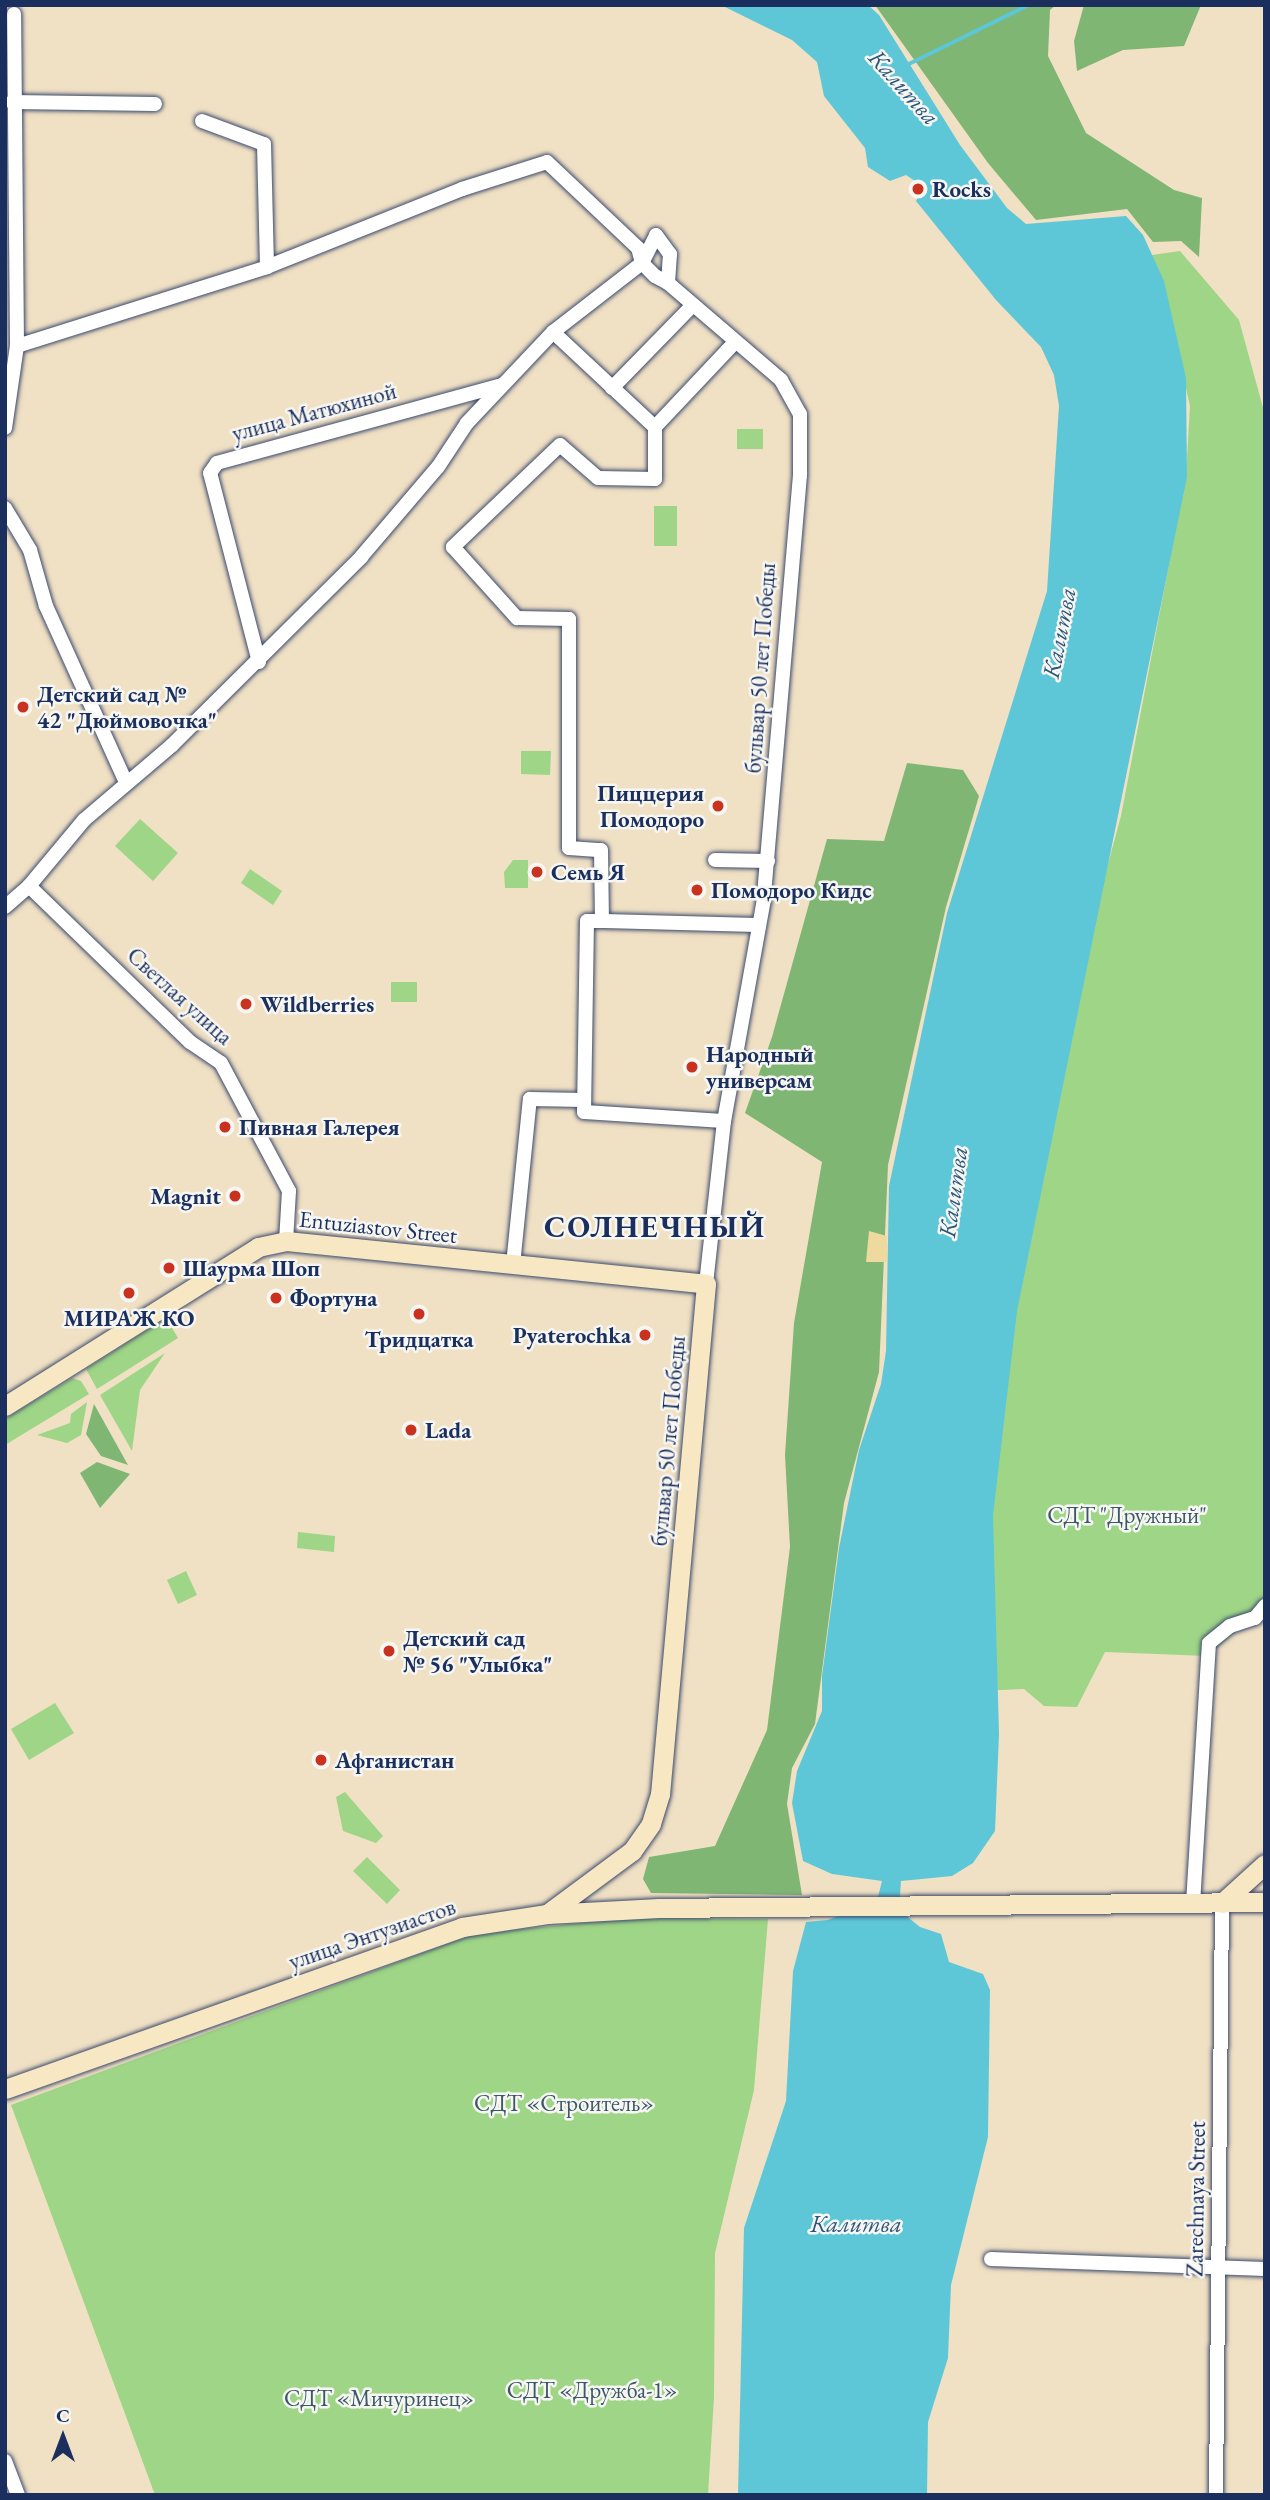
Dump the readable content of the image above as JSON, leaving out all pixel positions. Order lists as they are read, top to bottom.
{
  "streets": {
    "street": [
      "улица Матюхиной",
      "бульвар 50 лет Победы",
      "Светлая улица",
      "Entuziastov Street",
      "улица Энтузиастов",
      "Zarechnaya Street"
    ]
  },
  "crossings": [
    ["бульвар 50 лет Победы", "Entuziastov Street"],
    ["бульвар 50 лет Победы", "улица Энтузиастов"],
    ["Светлая улица", "Entuziastov Street"],
    ["улица Энтузиастов", "Zarechnaya Street"]
  ],
  "districts": ["СОЛНЕЧНЫЙ"],
  "water": ["Калитва"],
  "parks": [
    "СДТ \"Дружный\"",
    "СДТ «Строитель»",
    "СДТ «Дружба-1»",
    "СДТ «Мичуринец»"
  ],
  "places": [
    "Rocks",
    "Детский сад № 42 \"Дюймовочка\"",
    "Пиццерия Помодоро",
    "Семь Я",
    "Помодоро Кидс",
    "Wildberries",
    "Народный универсам",
    "Пивная Галерея",
    "Magnit",
    "Шаурма Шоп",
    "МИРАЖ КО",
    "Фортуна",
    "Тридцатка",
    "Pyaterochka",
    "Lada",
    "Детский сад № 56 \"Улыбка\"",
    "Афганистан"
  ],
  "north": "top"
}
